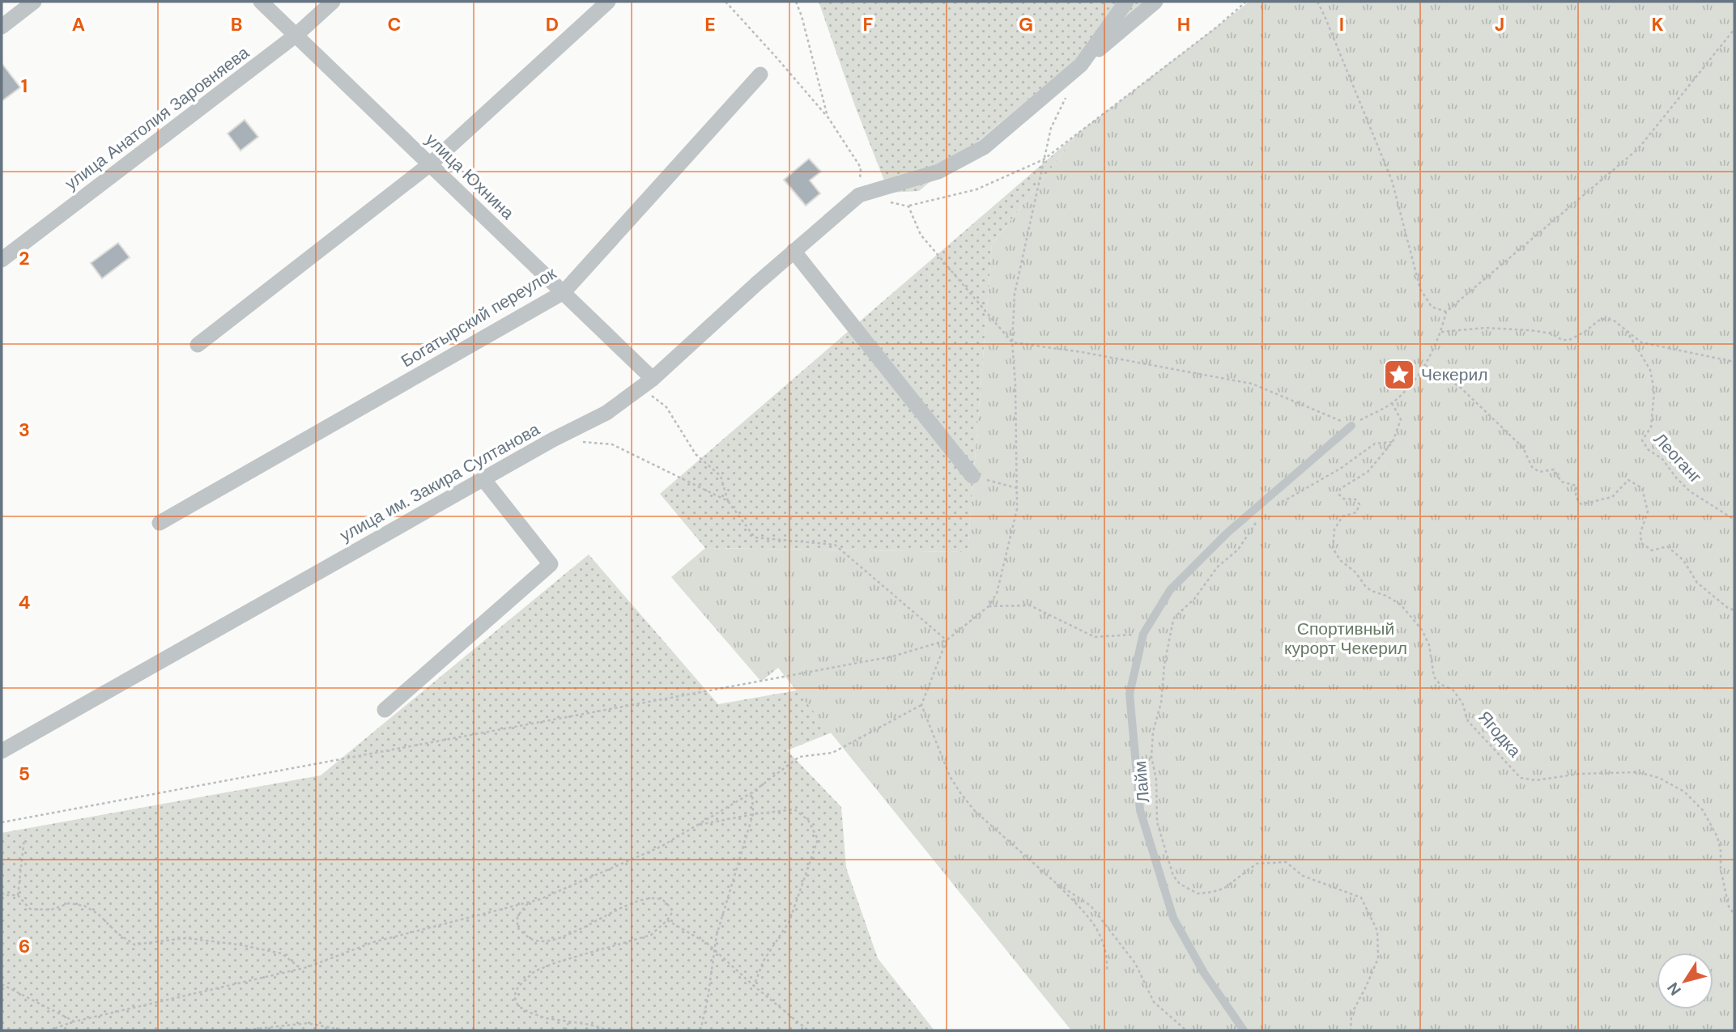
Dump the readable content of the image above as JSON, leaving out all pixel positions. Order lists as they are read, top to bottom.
{
  "streets": {
    "street": [
      "улица Анатолия Заровняева",
      "улица Юхнина",
      "Богатырский переулок",
      "улица им. Закира Султанова"
    ],
    "path": ["Леоганг", "Ягодка", "Лайм"]
  },
  "crossings": [
    ["улица Анатолия Заровняева", "улица Юхнина"],
    ["улица Юхнина", "Богатырский переулок"],
    ["улица Юхнина", "улица им. Закира Султанова"]
  ],
  "parks": ["Спортивный курорт Чекерил"],
  "places": {
    "place": ["Чекерил"]
  },
  "north": "bottom left",
  "grid": {
    "columns": [
      "A",
      "B",
      "C",
      "D",
      "E",
      "F",
      "G",
      "H",
      "I",
      "J",
      "K"
    ],
    "rows": [
      "1",
      "2",
      "3",
      "4",
      "5",
      "6"
    ]
  }
}
